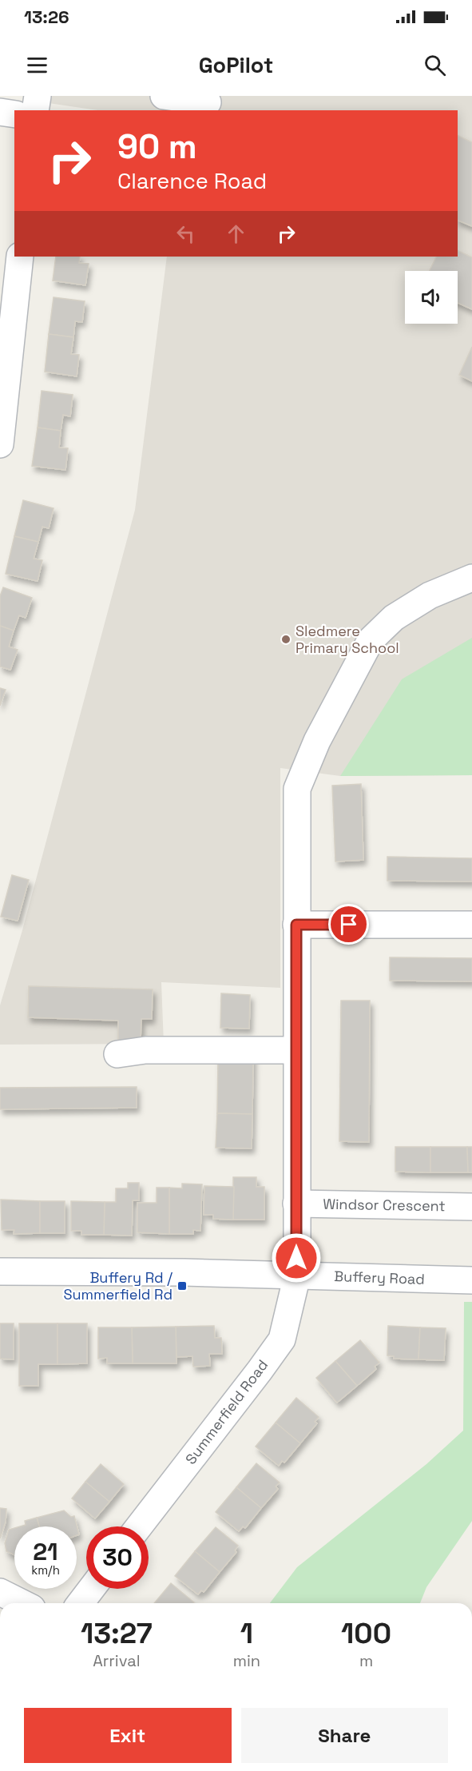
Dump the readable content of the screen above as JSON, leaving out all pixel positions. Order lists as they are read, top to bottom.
{
  "streets": {
    "street": ["Windsor Crescent", "Buffery Road", "Summerfield Road"]
  },
  "crossings": [
    ["Windsor Crescent", "Summerfield Road"],
    ["Buffery Road", "Summerfield Road"]
  ],
  "places": {
    "other": ["Sledmere Primary School"],
    "transit": ["Buffery Rd / Summerfield Rd"]
  },
  "page": {
    "status": "13:26",
    "header": "GoPilot",
    "turn": ["90 m", "Clarence Road"],
    "speed": "21 km/h",
    "limit": "30",
    "eta": [
      "13:27",
      "Arrival",
      "1",
      "min",
      "100",
      "m"
    ],
    "buttons": ["Exit", "Share"]
  }
}
